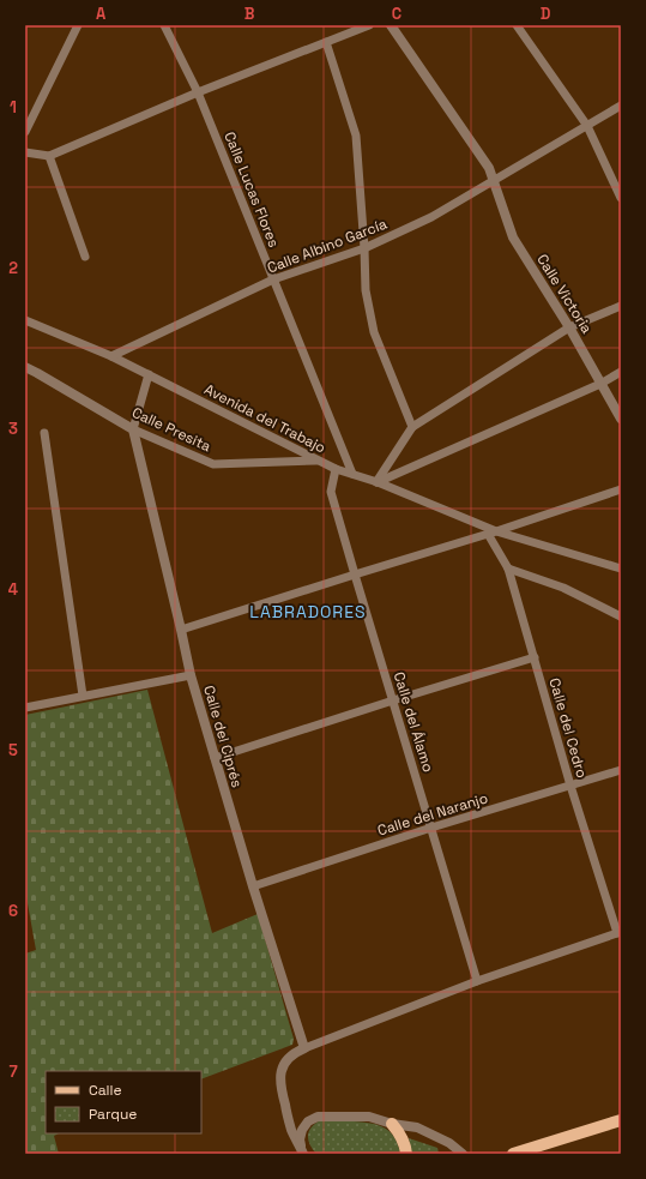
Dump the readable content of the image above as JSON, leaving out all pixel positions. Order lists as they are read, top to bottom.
{
  "streets": {
    "street": [
      "Calle Lucas Flores",
      "Calle Albino García",
      "Calle Victoria",
      "Avenida del Trabajo",
      "Calle Presita",
      "Calle del Álamo",
      "Calle del Cedro",
      "Calle del Ciprés",
      "Calle del Naranjo"
    ]
  },
  "crossings": [
    ["Calle Lucas Flores", "Calle Albino García"],
    ["Calle Lucas Flores", "Avenida del Trabajo"],
    ["Calle Albino García", "Calle Victoria"],
    ["Calle Albino García", "Avenida del Trabajo"],
    ["Avenida del Trabajo", "Calle Presita"],
    ["Avenida del Trabajo", "Calle del Álamo"],
    ["Avenida del Trabajo", "Calle del Cedro"],
    ["Calle Presita", "Calle del Ciprés"],
    ["Calle del Álamo", "Calle del Naranjo"],
    ["Calle del Cedro", "Calle del Naranjo"],
    ["Calle del Ciprés", "Calle del Naranjo"]
  ],
  "districts": ["LABRADORES"],
  "legend": ["Calle", "Parque"],
  "grid": {
    "columns": [
      "A",
      "B",
      "C",
      "D"
    ],
    "rows": [
      "1",
      "2",
      "3",
      "4",
      "5",
      "6",
      "7"
    ]
  }
}
